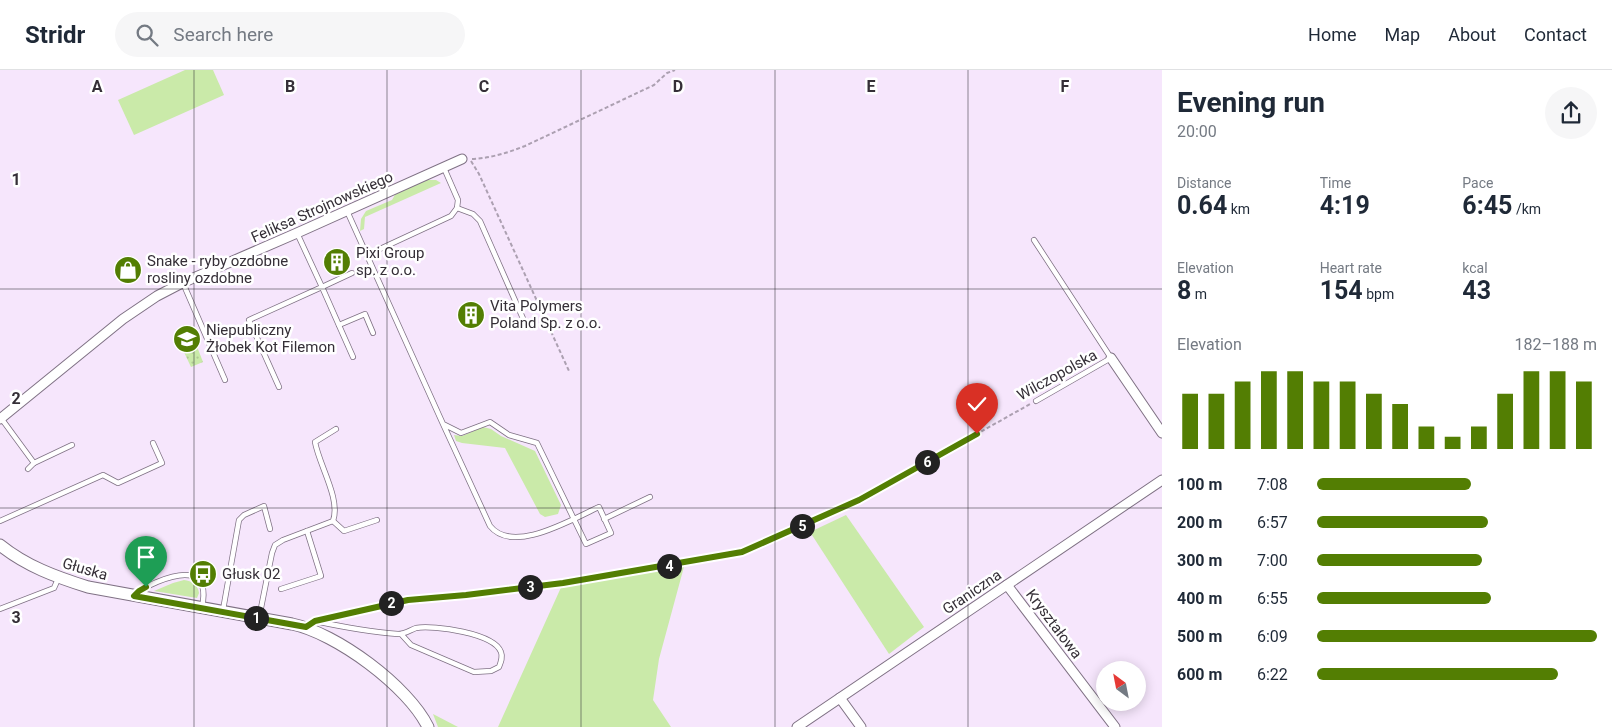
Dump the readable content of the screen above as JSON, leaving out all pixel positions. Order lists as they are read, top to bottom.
{
  "streets": {
    "street": [
      "Feliksa Strojnowskiego",
      "Głuska",
      "Graniczna",
      "Kryształowa"
    ],
    "lane": ["Wilczopolska"]
  },
  "crossings": [
    ["Graniczna", "Kryształowa"]
  ],
  "places": {
    "building": ["Pixi Group sp. z o.o.", "Vita Polymers Poland Sp. z o.o."],
    "shop": ["Snake - ryby ozdobne rosliny ozdobne"],
    "school or university": ["Niepubliczny Żłobek Kot Filemon"],
    "bus stop": ["Głusk 02"]
  },
  "north": "top left",
  "page": {
    "header": "Stridr",
    "search": "Search here",
    "nav": [
      "Home",
      "Map",
      "About",
      "Contact"
    ],
    "heading": ["Evening run", "20:00"],
    "stats": [
      ["Distance", "0.64 km"],
      ["Time", "4:19"],
      ["Pace", "6:45 /km"],
      ["Elevation", "8 m"],
      ["Heart rate", "154 bpm"],
      ["kcal", "43"]
    ],
    "chart": ["Elevation", "182–188 m"],
    "pins": [
      "6",
      "5",
      "4",
      "3",
      "2",
      "1"
    ],
    "list": [
      {
        "name": "100 m",
        "note": "7:08"
      },
      {
        "name": "200 m",
        "note": "6:57"
      },
      {
        "name": "300 m",
        "note": "7:00"
      },
      {
        "name": "400 m",
        "note": "6:55"
      },
      {
        "name": "500 m",
        "note": "6:09"
      },
      {
        "name": "600 m",
        "note": "6:22"
      }
    ]
  },
  "grid": {
    "columns": [
      "A",
      "B",
      "C",
      "D",
      "E",
      "F"
    ],
    "rows": ["1", "2", "3"]
  }
}
